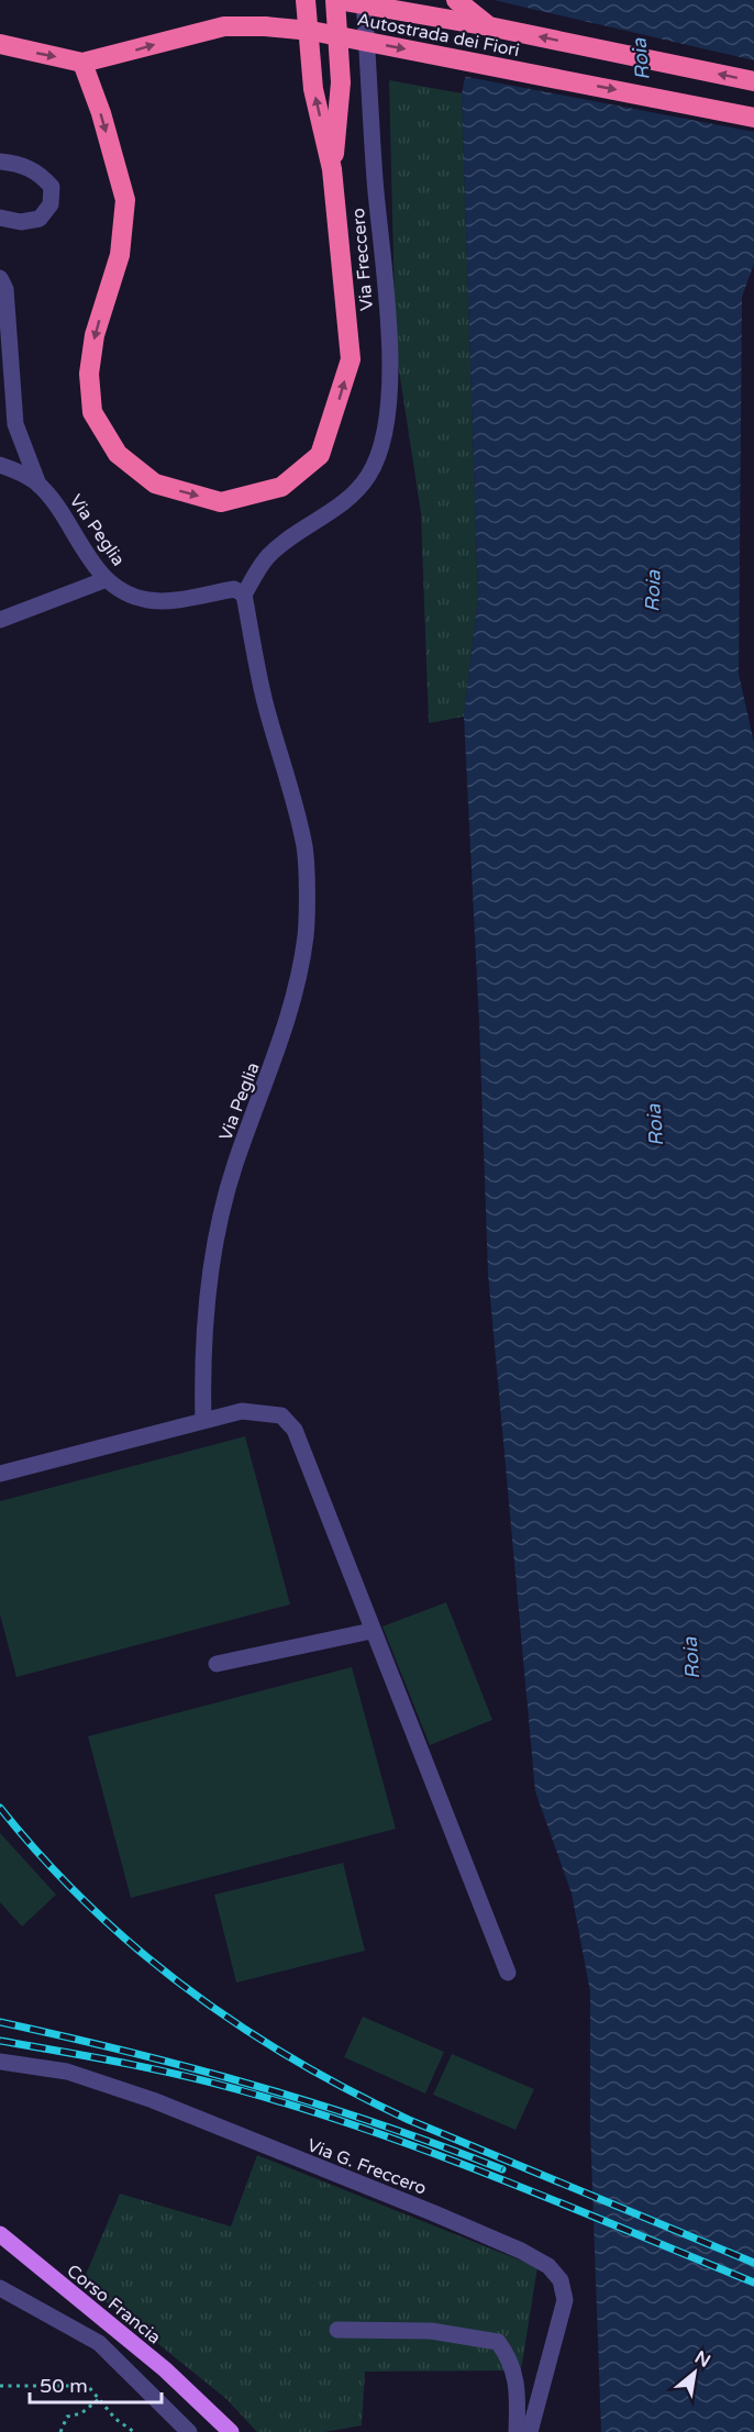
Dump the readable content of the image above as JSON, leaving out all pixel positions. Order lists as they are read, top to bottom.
{
  "streets": {
    "highway": ["Autostrada dei Fiori"],
    "main road": ["Corso Francia"],
    "street": ["Via Freccero", "Via Peglia", "Via G. Freccero"]
  },
  "crossings": [
    ["Via Freccero", "Via Peglia"]
  ],
  "water": ["Roia"],
  "scale_bar": "50 m",
  "north": "top right"
}
